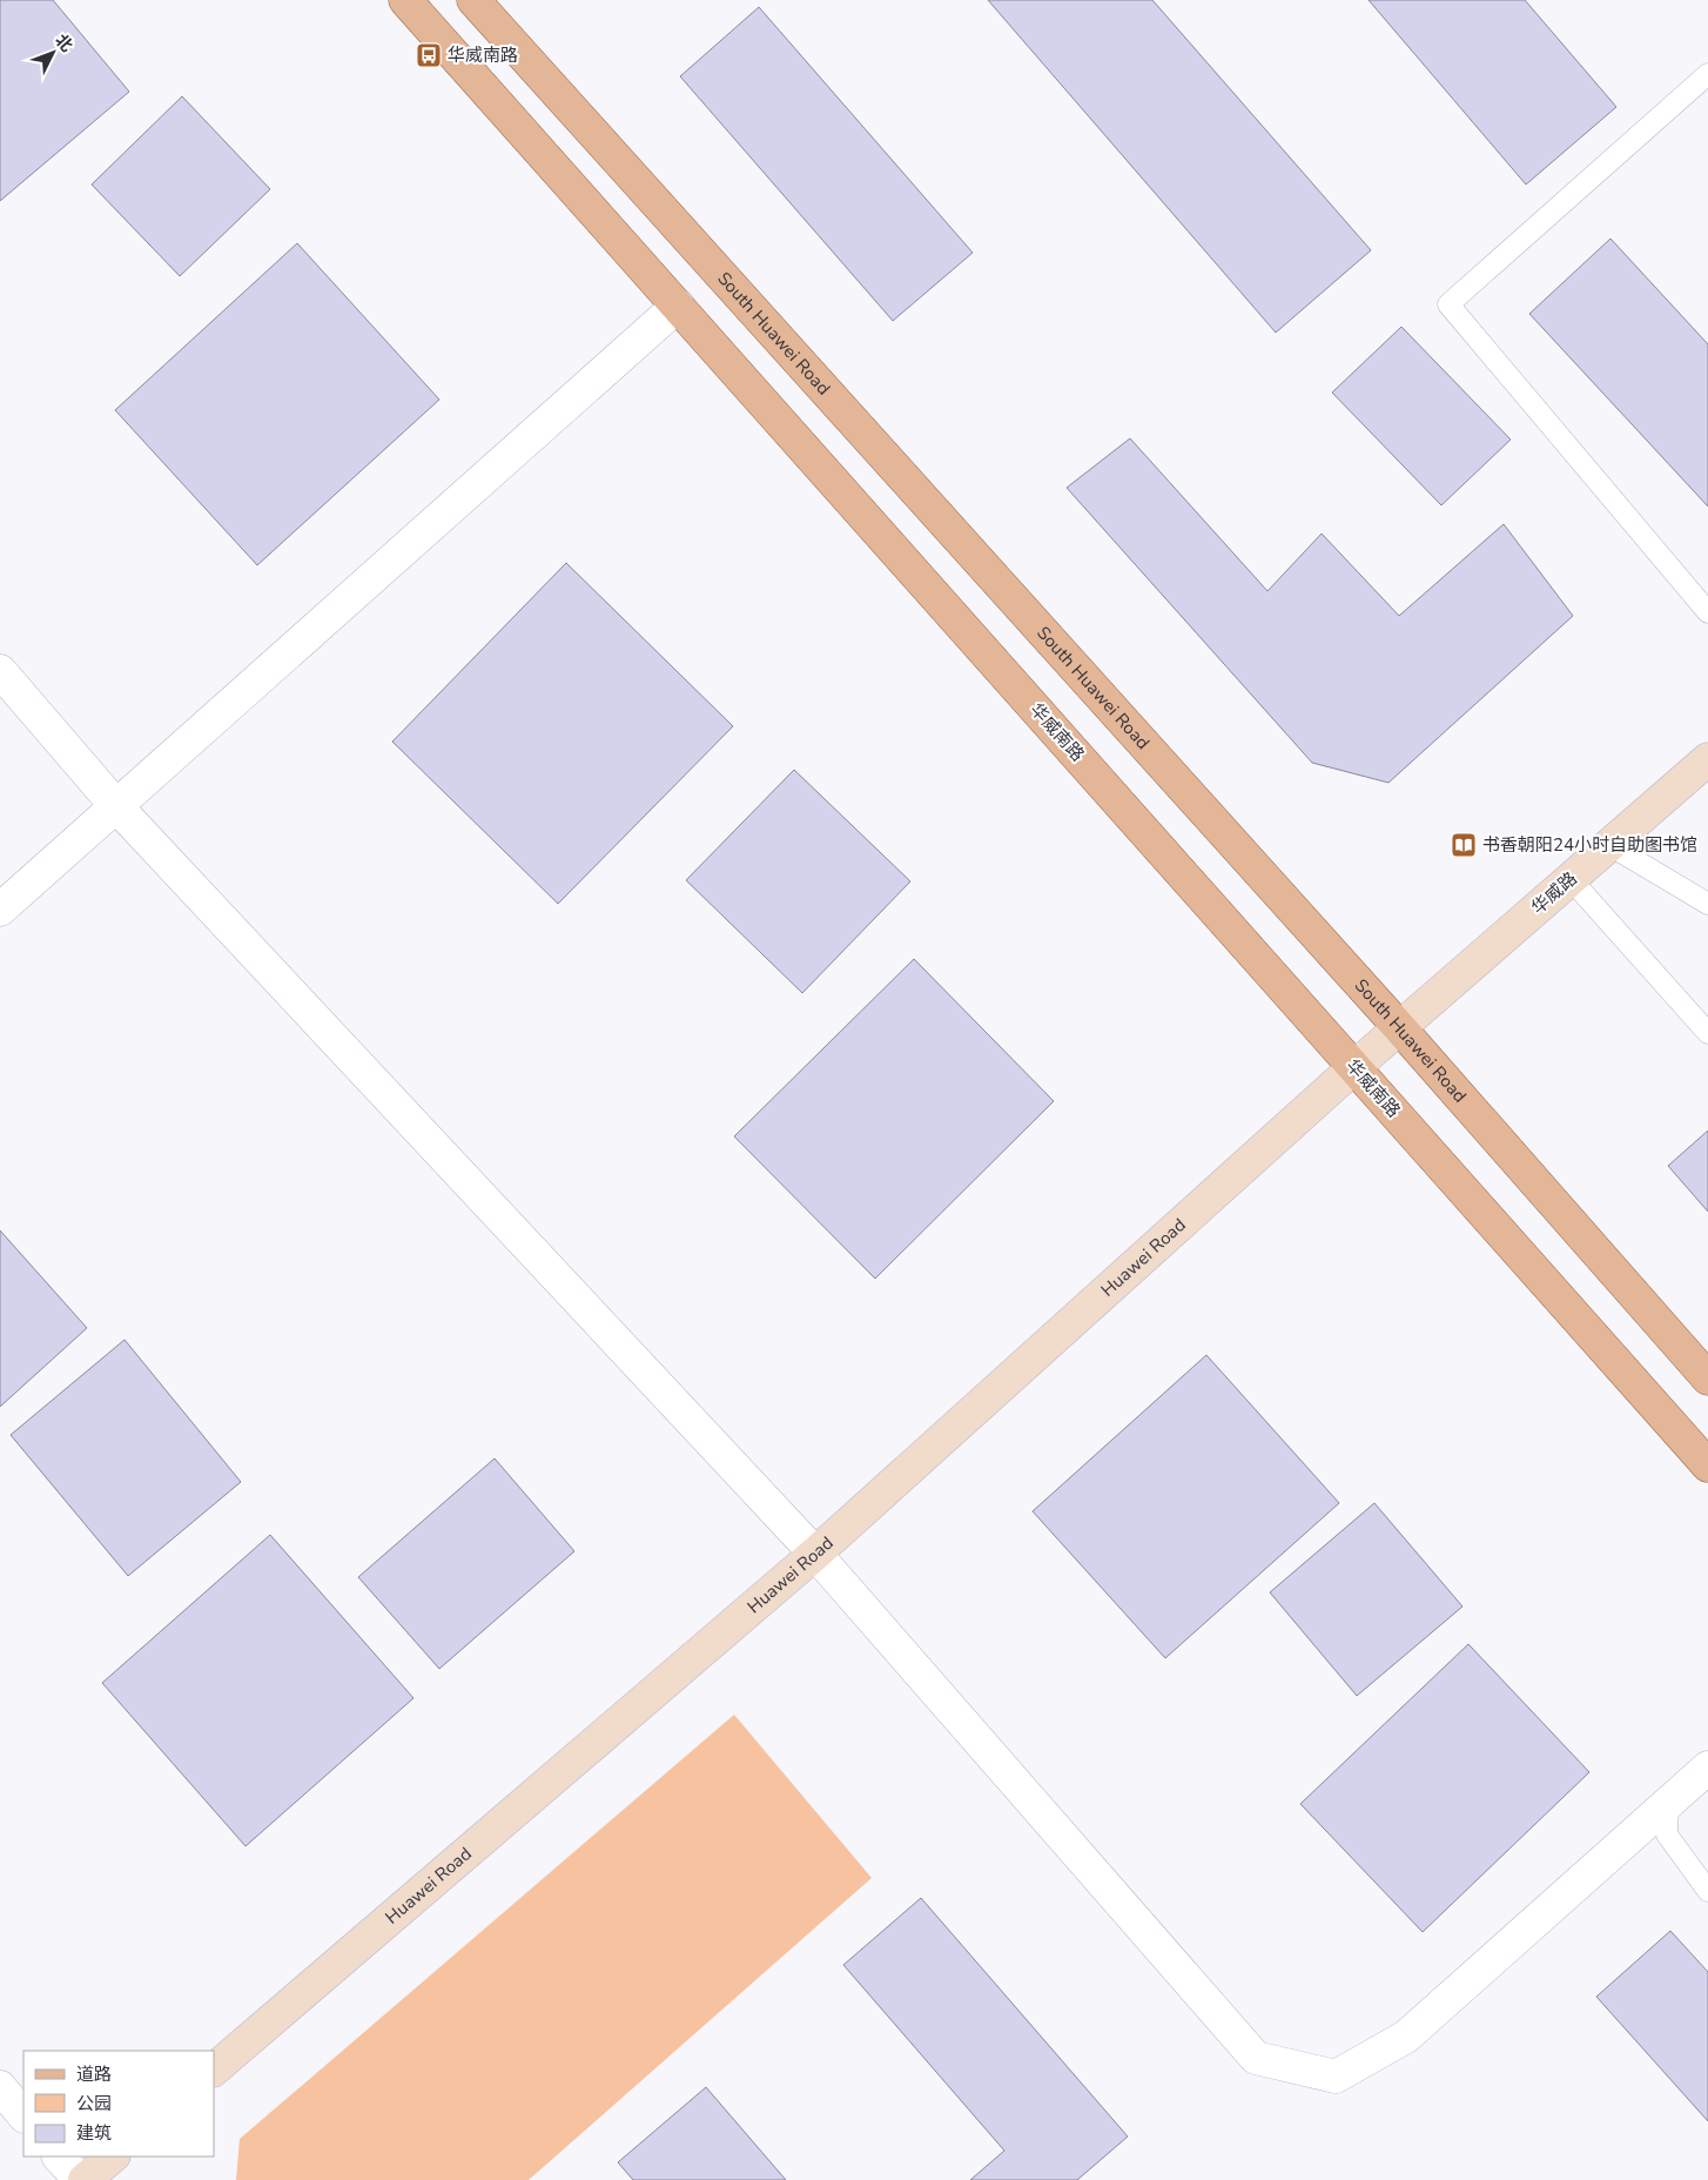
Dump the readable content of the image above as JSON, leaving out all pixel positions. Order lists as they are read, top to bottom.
{
  "streets": {
    "main road": ["South Huawei Road", "华威南路"],
    "street": ["华威路", "Huawei Road"]
  },
  "crossings": [
    ["South Huawei Road", "华威路"],
    ["华威南路", "华威路"],
    ["华威南路", "Huawei Road"],
    ["华威路", "Huawei Road"]
  ],
  "places": {
    "bus stop": ["华威南路"],
    "library": ["书香朝阳24小时自助图书馆"]
  },
  "legend": ["道路", "公园", "建筑"],
  "north": "top right"
}
